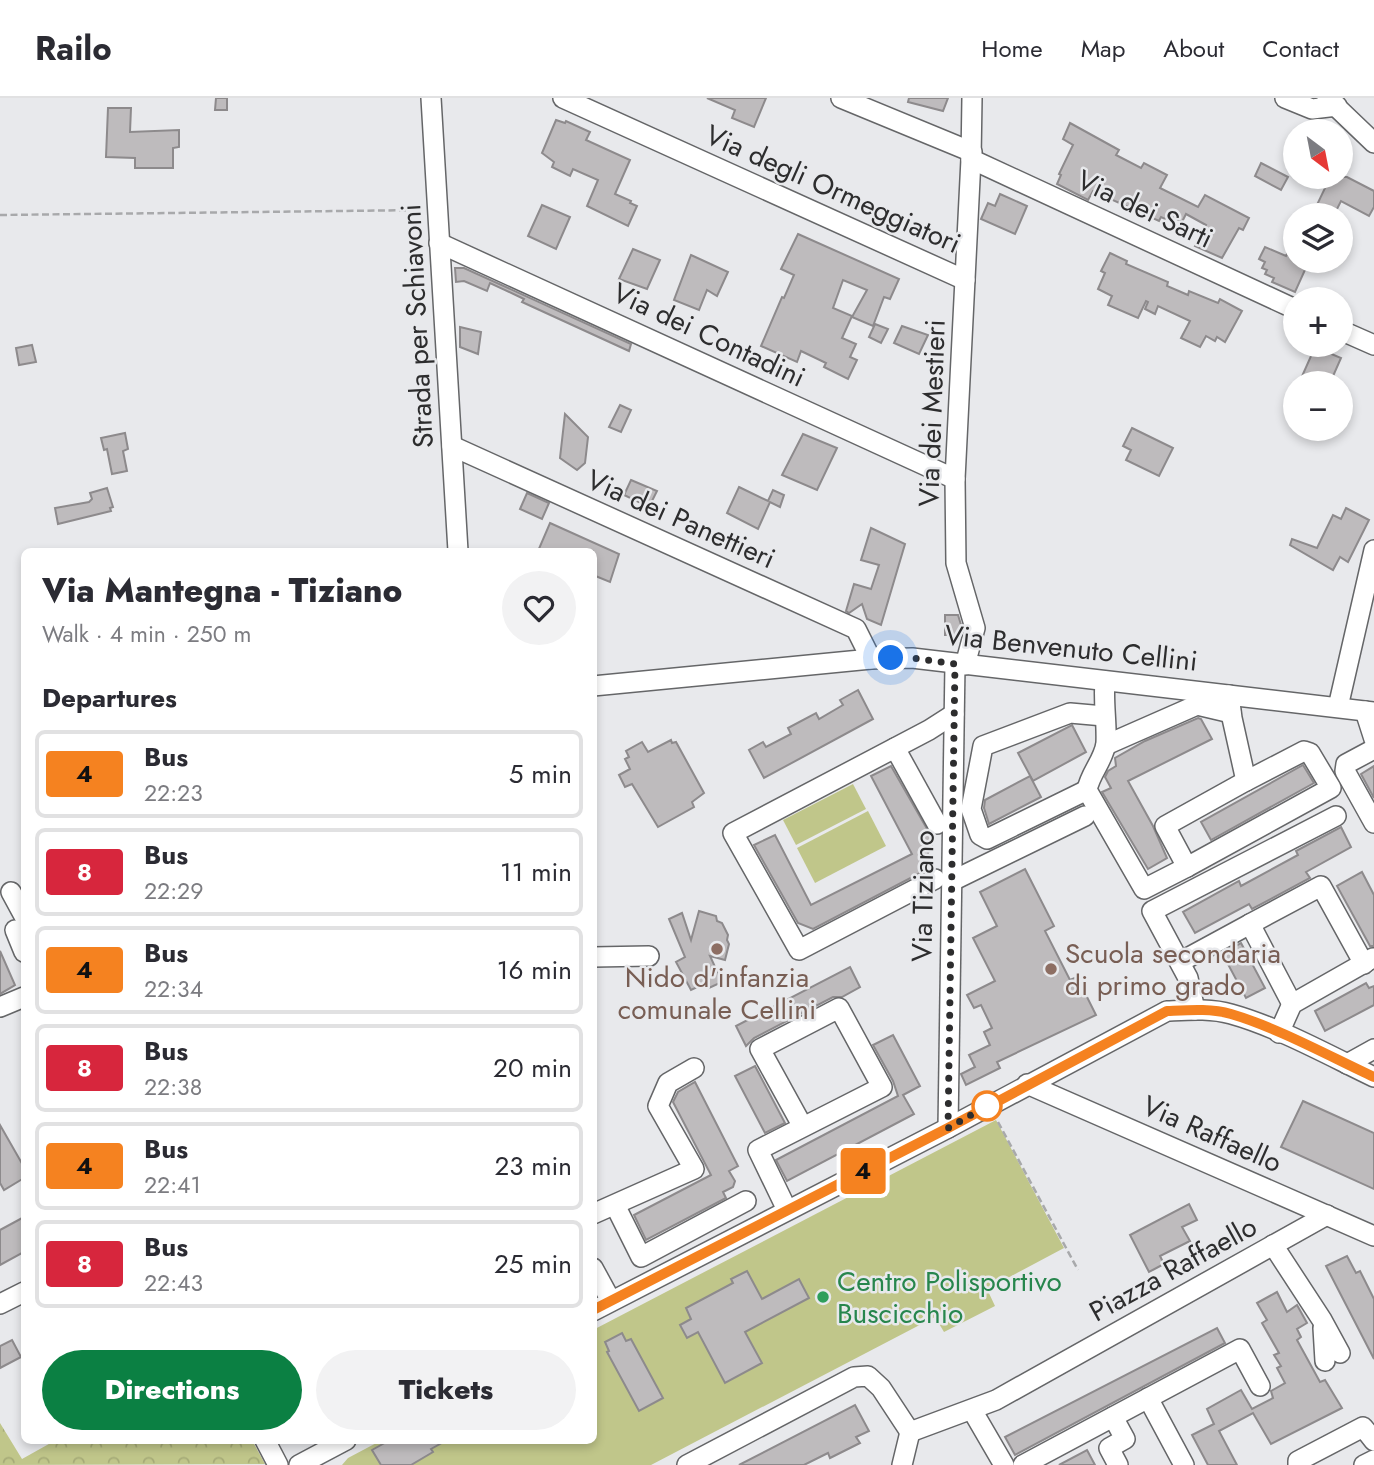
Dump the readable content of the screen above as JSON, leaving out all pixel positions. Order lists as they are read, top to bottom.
{
  "streets": {
    "street": [
      "Via degli Ormeggiatori",
      "Via dei Sarti",
      "Strada per Schiavoni",
      "Via dei Contadini",
      "Via dei Mestieri",
      "Via dei Panettieri",
      "Via Benvenuto Cellini",
      "Via Tiziano",
      "Via Raffaello",
      "Piazza Raffaello"
    ]
  },
  "crossings": [
    ["Via degli Ormeggiatori", "Via dei Mestieri"],
    ["Via dei Sarti", "Via dei Mestieri"],
    ["Strada per Schiavoni", "Via dei Contadini"],
    ["Strada per Schiavoni", "Via dei Panettieri"],
    ["Via dei Contadini", "Via dei Mestieri"],
    ["Via dei Mestieri", "Via Benvenuto Cellini"],
    ["Via dei Mestieri", "Via Tiziano"],
    ["Via dei Panettieri", "Via Benvenuto Cellini"],
    ["Via Benvenuto Cellini", "Via Tiziano"],
    ["Via Raffaello", "Piazza Raffaello"]
  ],
  "places": ["Nido d'infanzia comunale Cellini", "Scuola secondaria di primo grado", "Centro Polisportivo Buscicchio"],
  "lines": ["bus line 4"],
  "north": "bottom right",
  "page": {
    "header": "Railo",
    "nav": [
      "Home",
      "Map",
      "About",
      "Contact"
    ],
    "on_map": "4",
    "map_buttons": ["+", "−"],
    "heading": [
      ["Via Mantegna - Tiziano", "Walk · 4 min · 250 m"],
      "Departures"
    ],
    "list": [
      {
        "mark": "4",
        "name": "Bus",
        "note": "22:23",
        "value": "5 min"
      },
      {
        "mark": "8",
        "name": "Bus",
        "note": "22:29",
        "value": "11 min"
      },
      {
        "mark": "4",
        "name": "Bus",
        "note": "22:34",
        "value": "16 min"
      },
      {
        "mark": "8",
        "name": "Bus",
        "note": "22:38",
        "value": "20 min"
      },
      {
        "mark": "4",
        "name": "Bus",
        "note": "22:41",
        "value": "23 min"
      },
      {
        "mark": "8",
        "name": "Bus",
        "note": "22:43",
        "value": "25 min"
      }
    ],
    "buttons": ["Directions", "Tickets"]
  }
}
